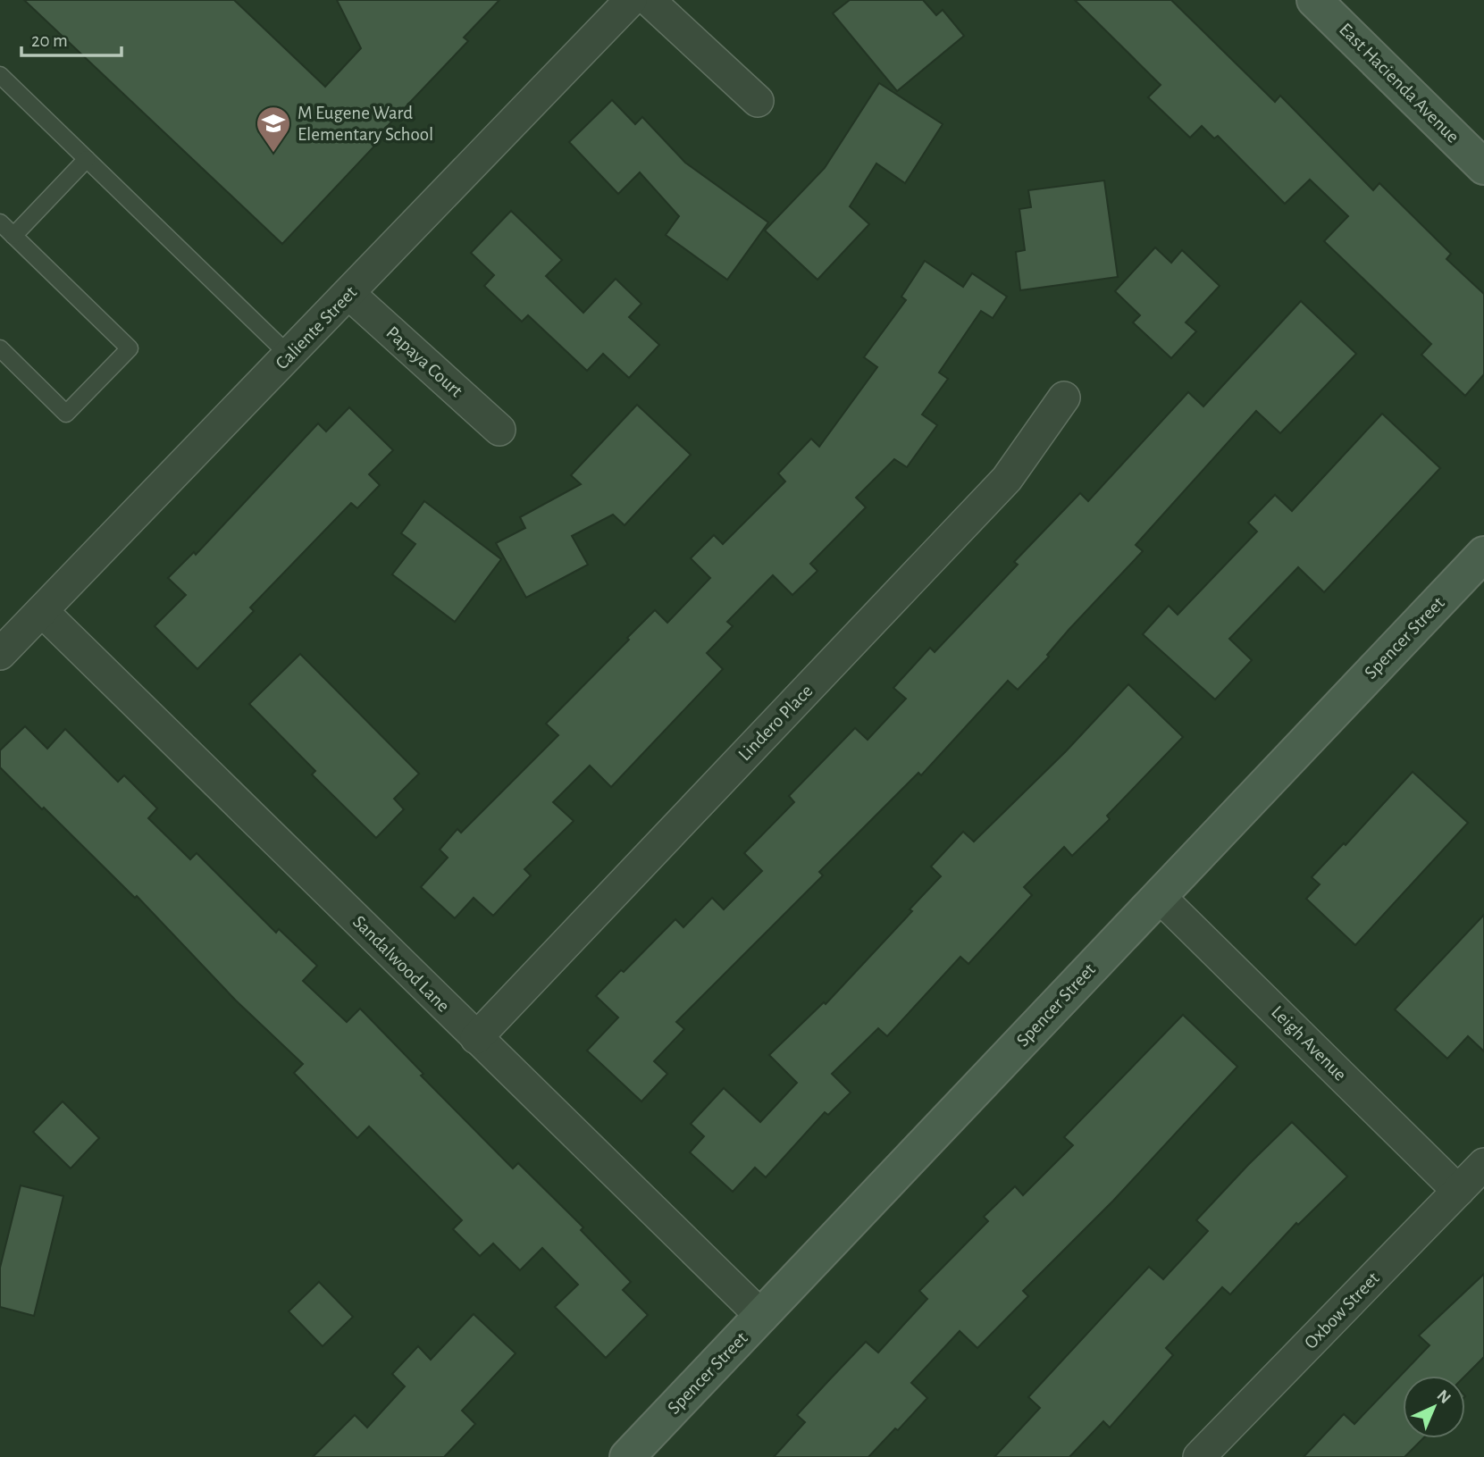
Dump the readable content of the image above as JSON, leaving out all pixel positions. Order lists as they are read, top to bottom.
{
  "streets": {
    "street": [
      "East Hacienda Avenue",
      "Caliente Street",
      "Papaya Court",
      "Spencer Street",
      "Lindero Place",
      "Sandalwood Lane",
      "Leigh Avenue",
      "Oxbow Street"
    ]
  },
  "crossings": [
    ["Caliente Street", "Papaya Court"],
    ["Caliente Street", "Sandalwood Lane"],
    ["Spencer Street", "Sandalwood Lane"],
    ["Spencer Street", "Leigh Avenue"],
    ["Lindero Place", "Sandalwood Lane"],
    ["Leigh Avenue", "Oxbow Street"]
  ],
  "places": {
    "school or university": ["M Eugene Ward Elementary School"]
  },
  "scale_bar": "20 m",
  "north": "top right"
}
